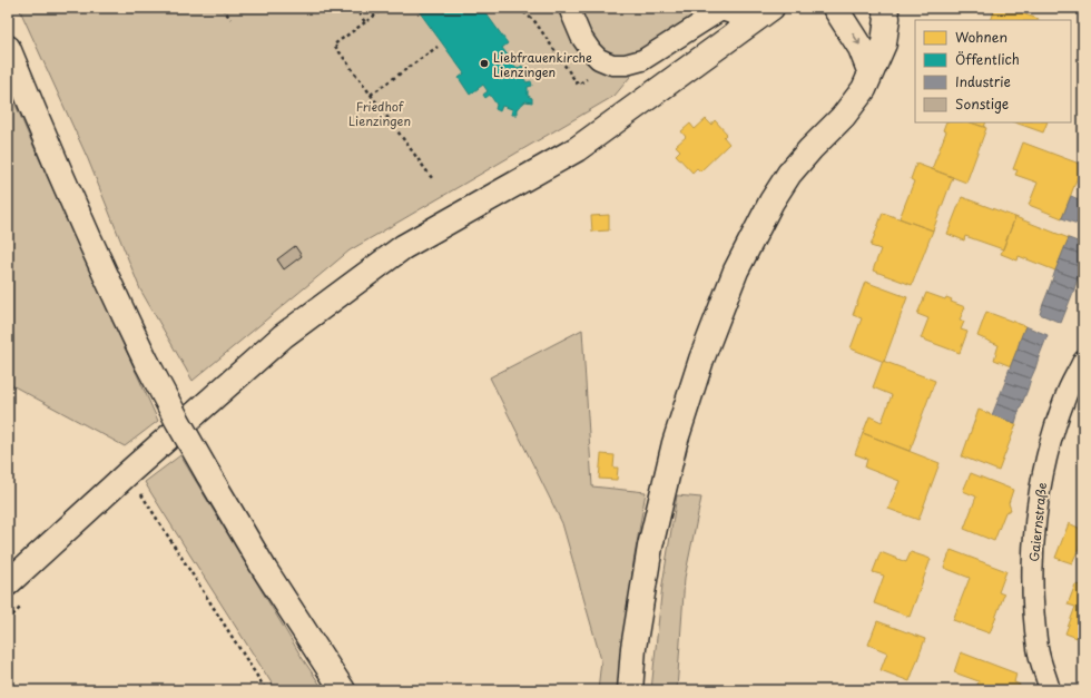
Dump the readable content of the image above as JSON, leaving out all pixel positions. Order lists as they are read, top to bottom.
{
  "streets": {
    "street": ["Gaiernstraße"]
  },
  "parks": ["Friedhof Lienzingen"],
  "places": ["Liebfrauenkirche Lienzingen"],
  "legend": [
    "Wohnen",
    "Öffentlich",
    "Industrie",
    "Sonstige"
  ]
}
